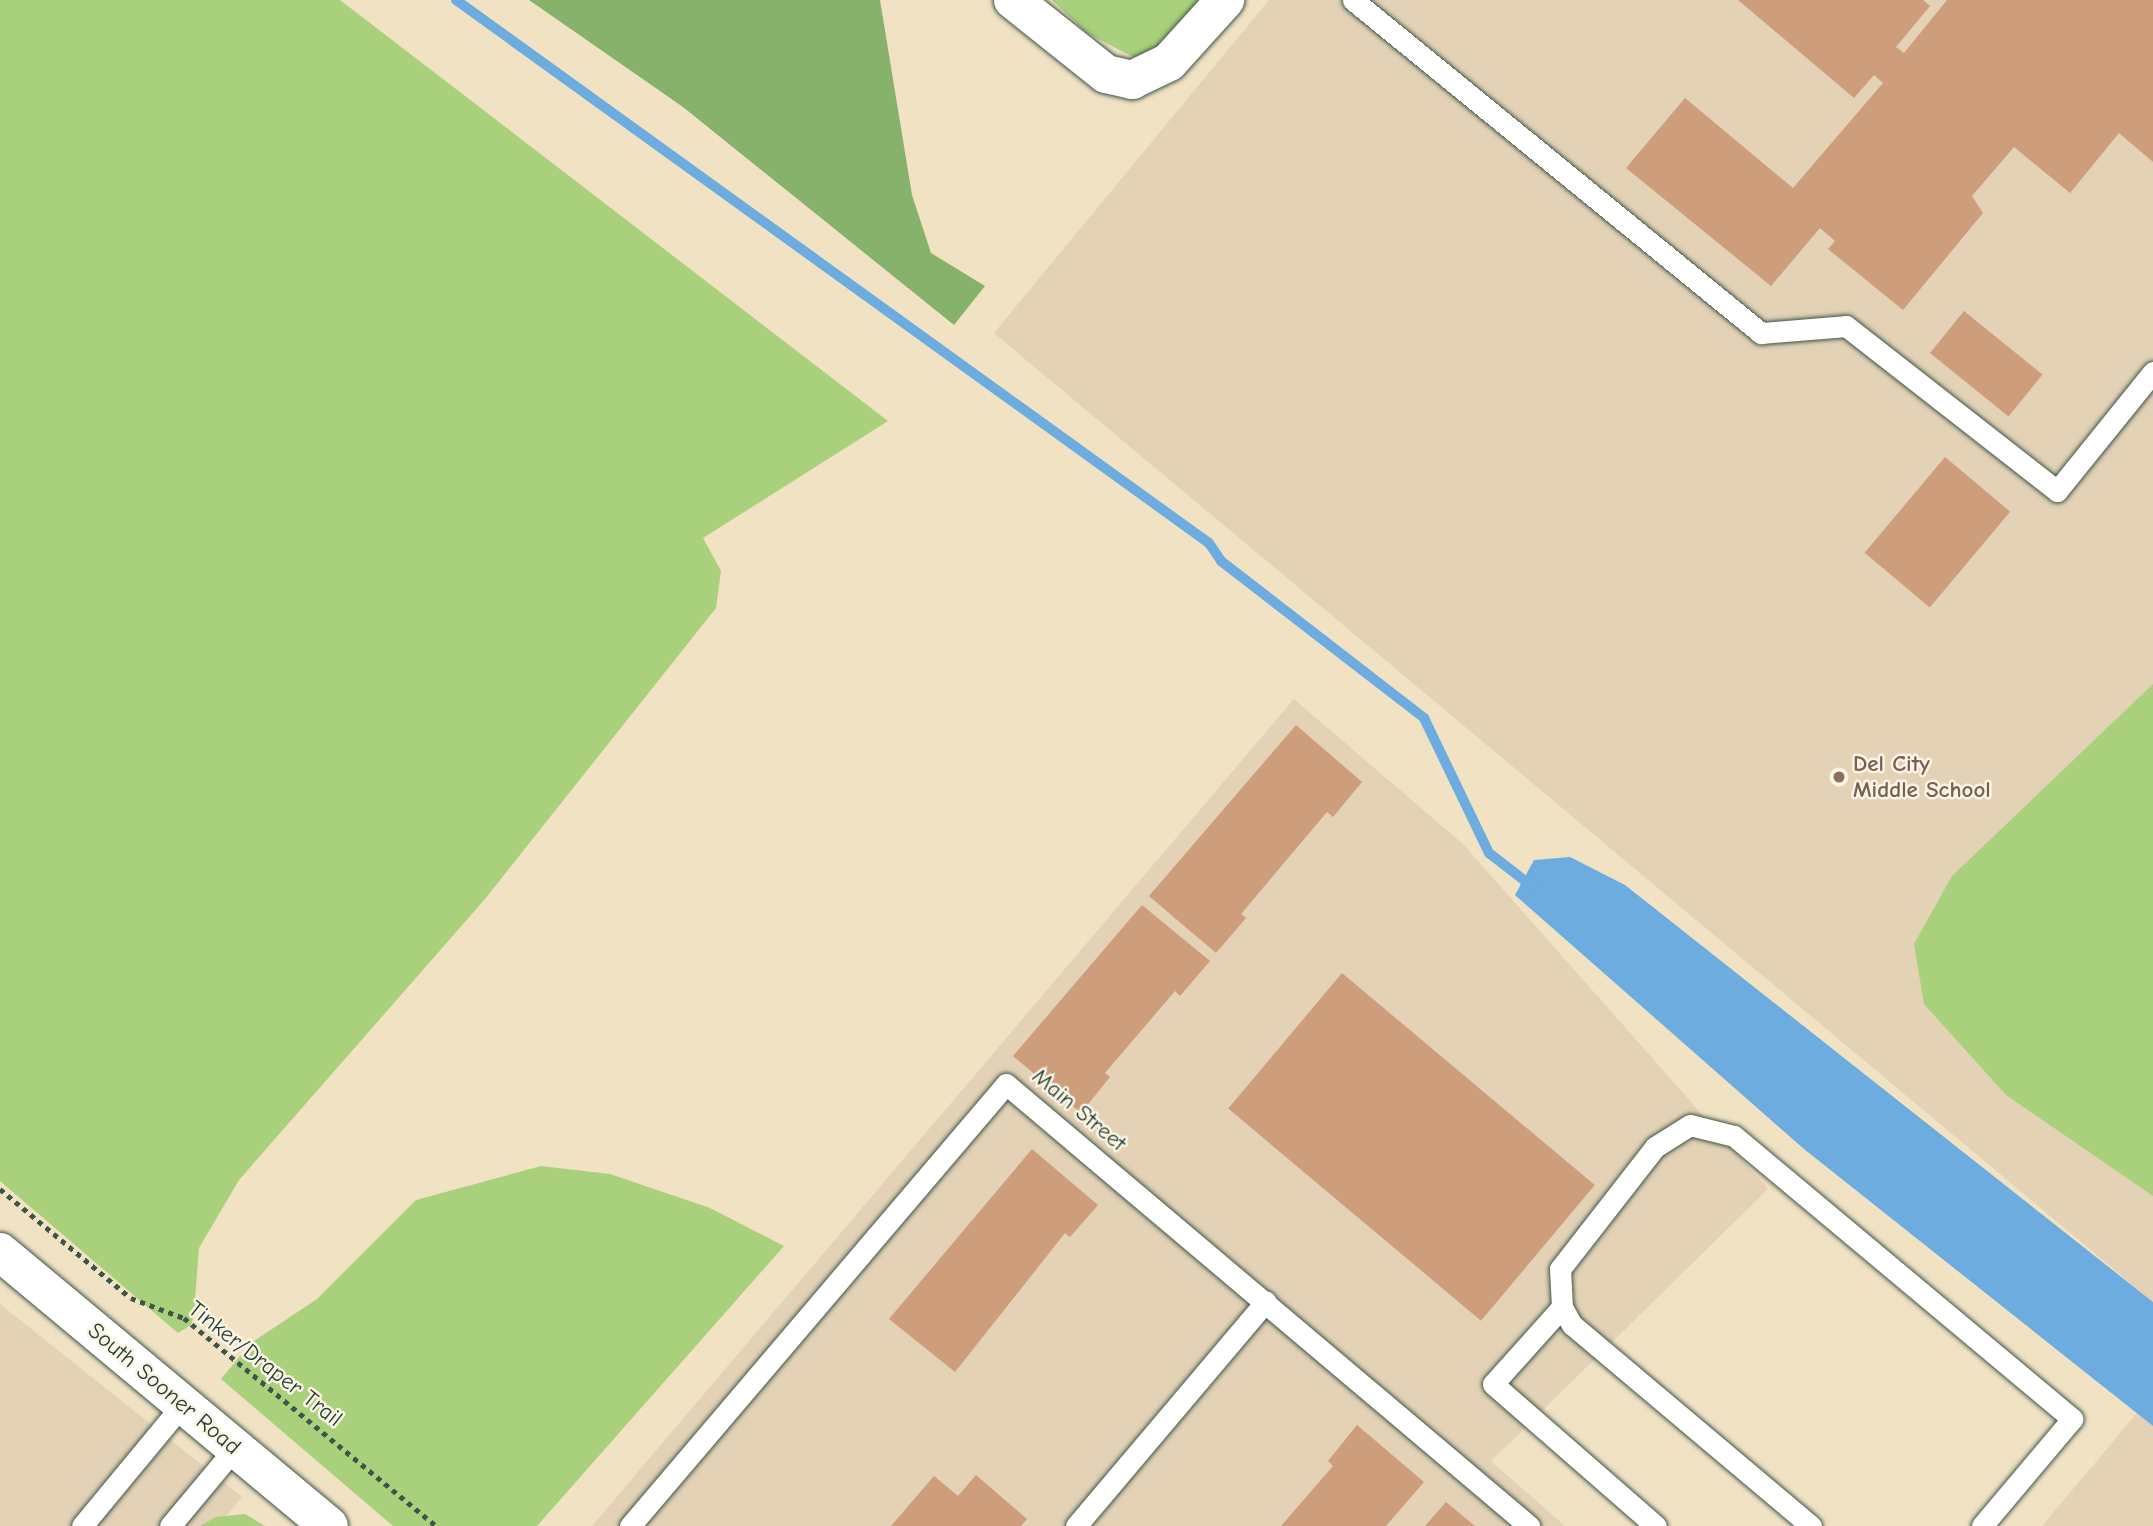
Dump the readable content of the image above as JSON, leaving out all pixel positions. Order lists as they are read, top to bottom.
{
  "streets": {
    "main road": ["South Sooner Road"],
    "lane": ["Main Street"],
    "path": ["Tinker/Draper Trail"]
  },
  "places": ["Del City Middle School"]
}
